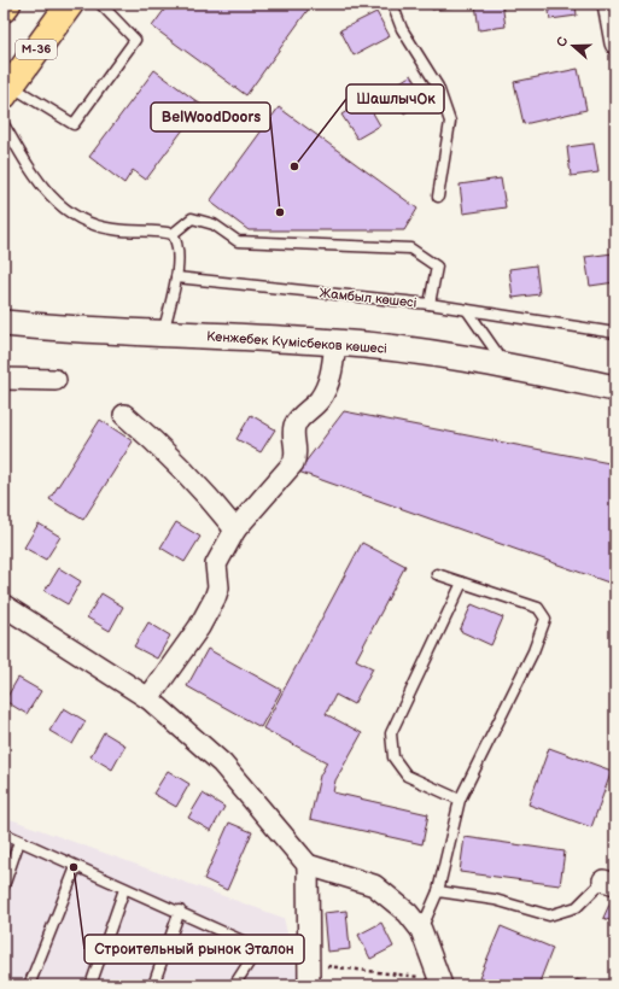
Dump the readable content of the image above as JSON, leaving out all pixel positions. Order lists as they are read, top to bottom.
{
  "streets": {
    "main road": ["M-36"],
    "street": ["Кенжебек Күмісбеков көшесі"],
    "lane": ["Жамбыл көшесі"]
  },
  "places": ["ШашлычОк", "BelWoodDoors", "Строительный рынок Эталон"],
  "north": "left"
}
